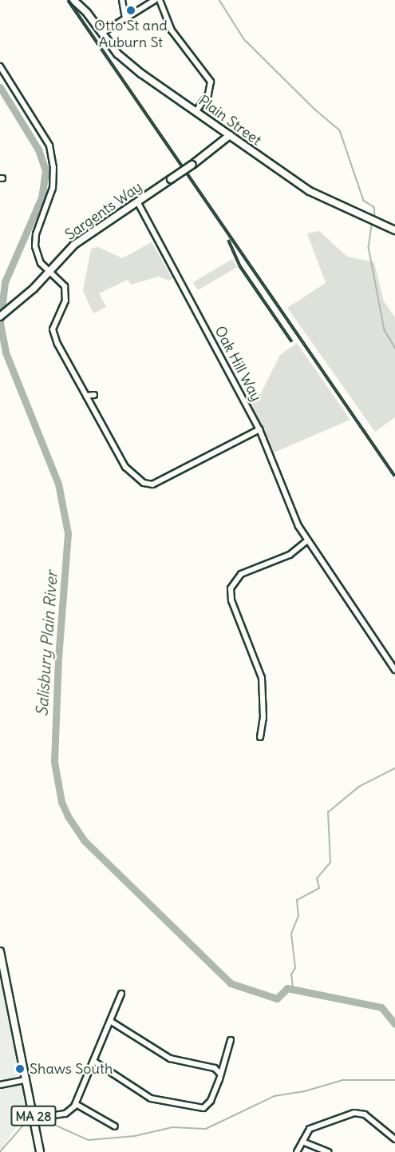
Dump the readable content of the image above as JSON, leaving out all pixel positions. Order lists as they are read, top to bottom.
{
  "streets": {
    "main road": ["Plain Street", "Sargents Way", "MA 28"],
    "street": ["Oak Hill Way"]
  },
  "crossings": [
    ["Plain Street", "Sargents Way"],
    ["Sargents Way", "Oak Hill Way"]
  ],
  "water": ["Salisbury Plain River"],
  "places": ["Otto St and Auburn St", "Shaws South"]
}
